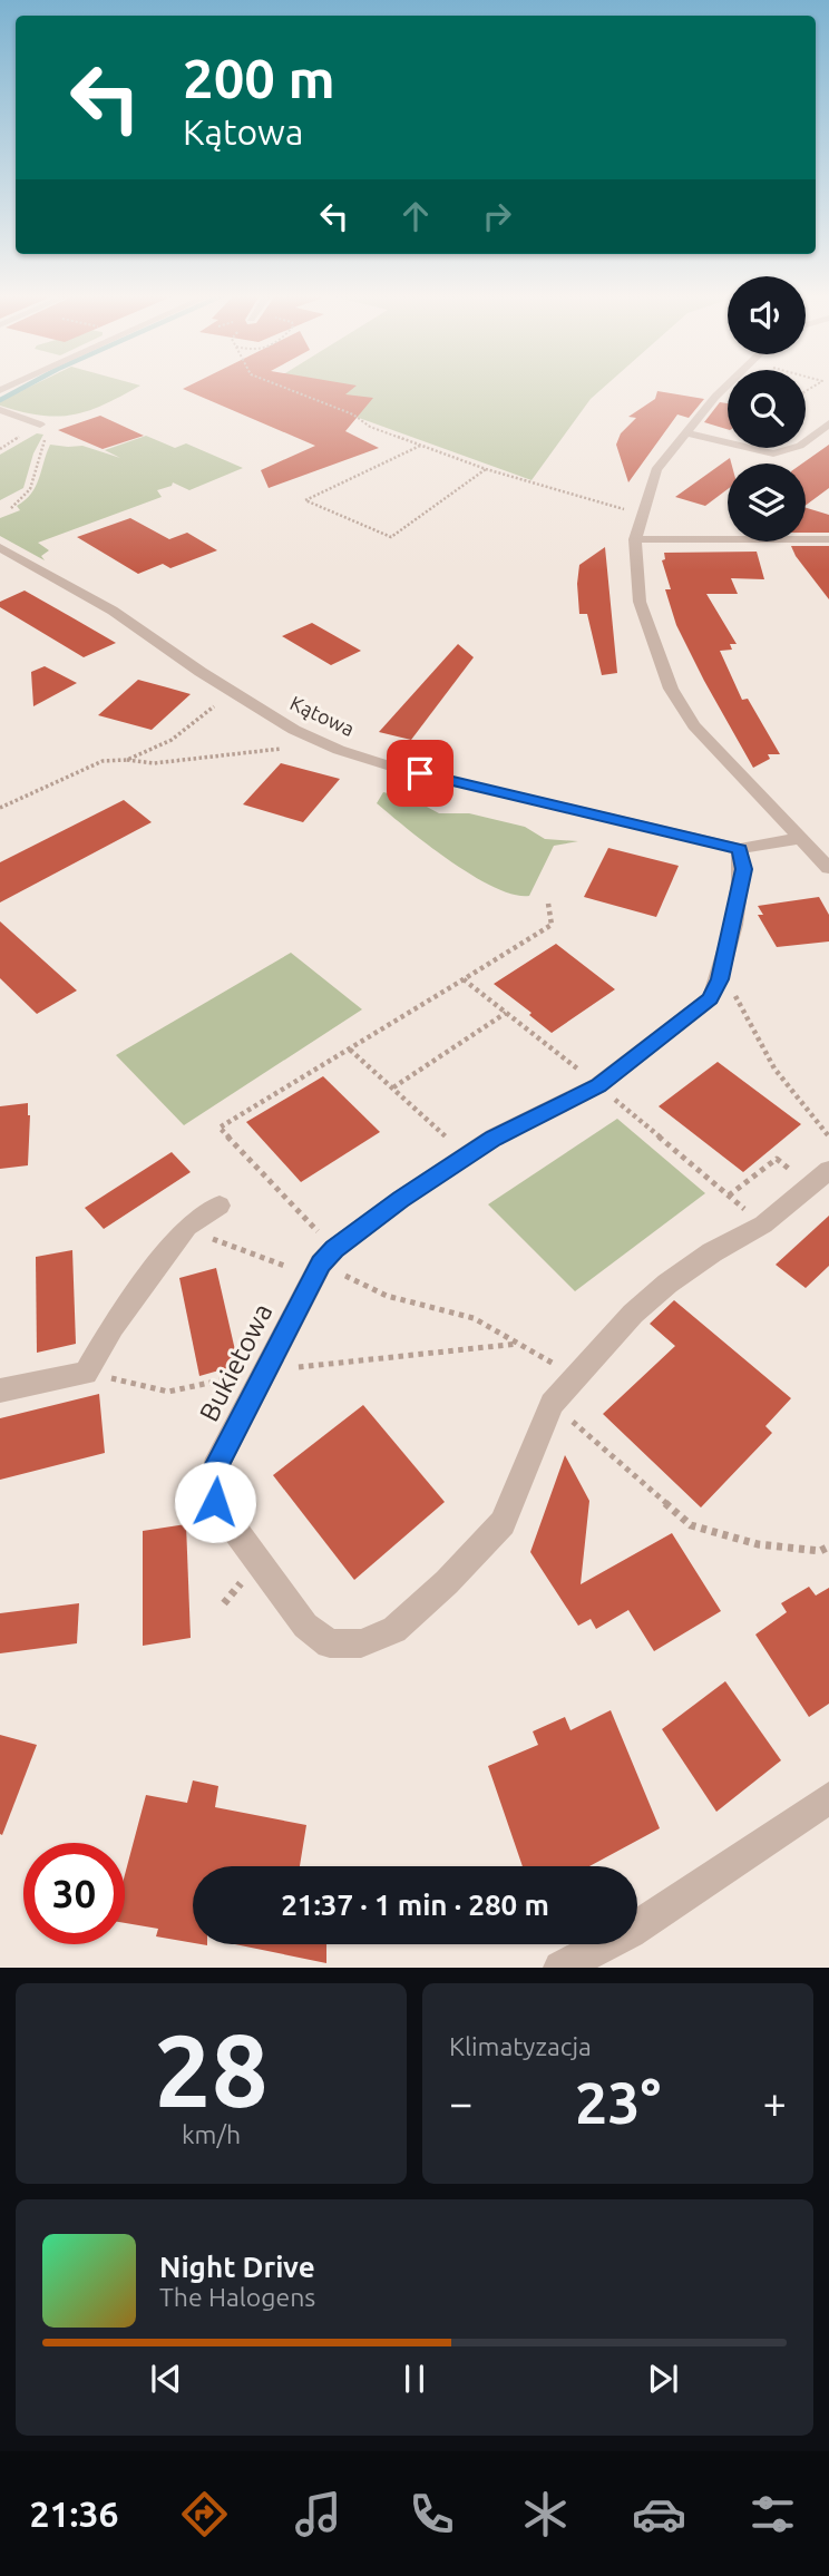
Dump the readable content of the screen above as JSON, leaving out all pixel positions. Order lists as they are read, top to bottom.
{
  "streets": {
    "street": ["Kątowa", "Bukietowa"]
  },
  "crossings": [
    ["Kątowa", "Bukietowa"]
  ],
  "page": {
    "turn": ["200 m", "Kątowa"],
    "limit": "30",
    "trip": "21:37 · 1 min · 280 m",
    "tile": [
      ["28", "km/h"],
      "Klimatyzacja"
    ],
    "heat": ["−", "23°", "+"],
    "song": ["Night Drive", "The Halogens"],
    "tabs": "21:36"
  }
}
